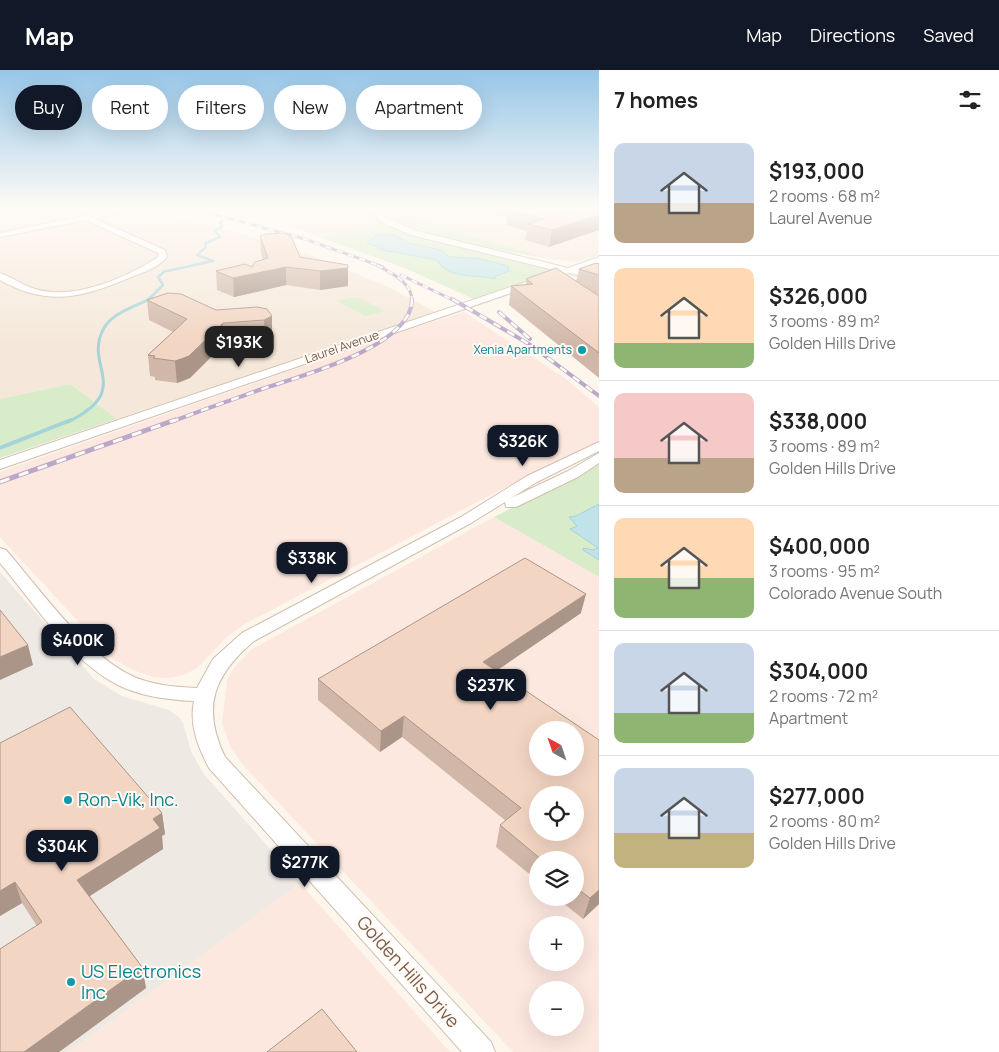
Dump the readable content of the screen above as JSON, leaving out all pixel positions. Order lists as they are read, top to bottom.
{
  "streets": {
    "street": ["Laurel Avenue", "Golden Hills Drive"]
  },
  "places": ["Xenia Apartments", "Ron-Vik, Inc.", "US Electronics Inc"],
  "north": "top left",
  "page": {
    "header": "Map",
    "nav": ["Map", "Directions", "Saved"],
    "heading": "7 homes",
    "chip": [
      "Buy",
      "Rent",
      "Filters",
      "New",
      "Apartment"
    ],
    "list": [
      {
        "name": "$193,000",
        "note": "2 rooms · 68 m² · Laurel Avenue"
      },
      {
        "name": "$326,000",
        "note": "3 rooms · 89 m² · Golden Hills Drive"
      },
      {
        "name": "$338,000",
        "note": "3 rooms · 89 m² · Golden Hills Drive"
      },
      {
        "name": "$400,000",
        "note": "3 rooms · 95 m² · Colorado Avenue South"
      },
      {
        "name": "$304,000",
        "note": "2 rooms · 72 m² · Apartment"
      },
      {
        "name": "$277,000",
        "note": "2 rooms · 80 m² · Golden Hills Drive"
      }
    ],
    "price": [
      "$193K",
      "$326K",
      "$338K",
      "$400K",
      "$237K",
      "$304K",
      "$277K"
    ],
    "map_buttons": ["+", "−"]
  }
}
